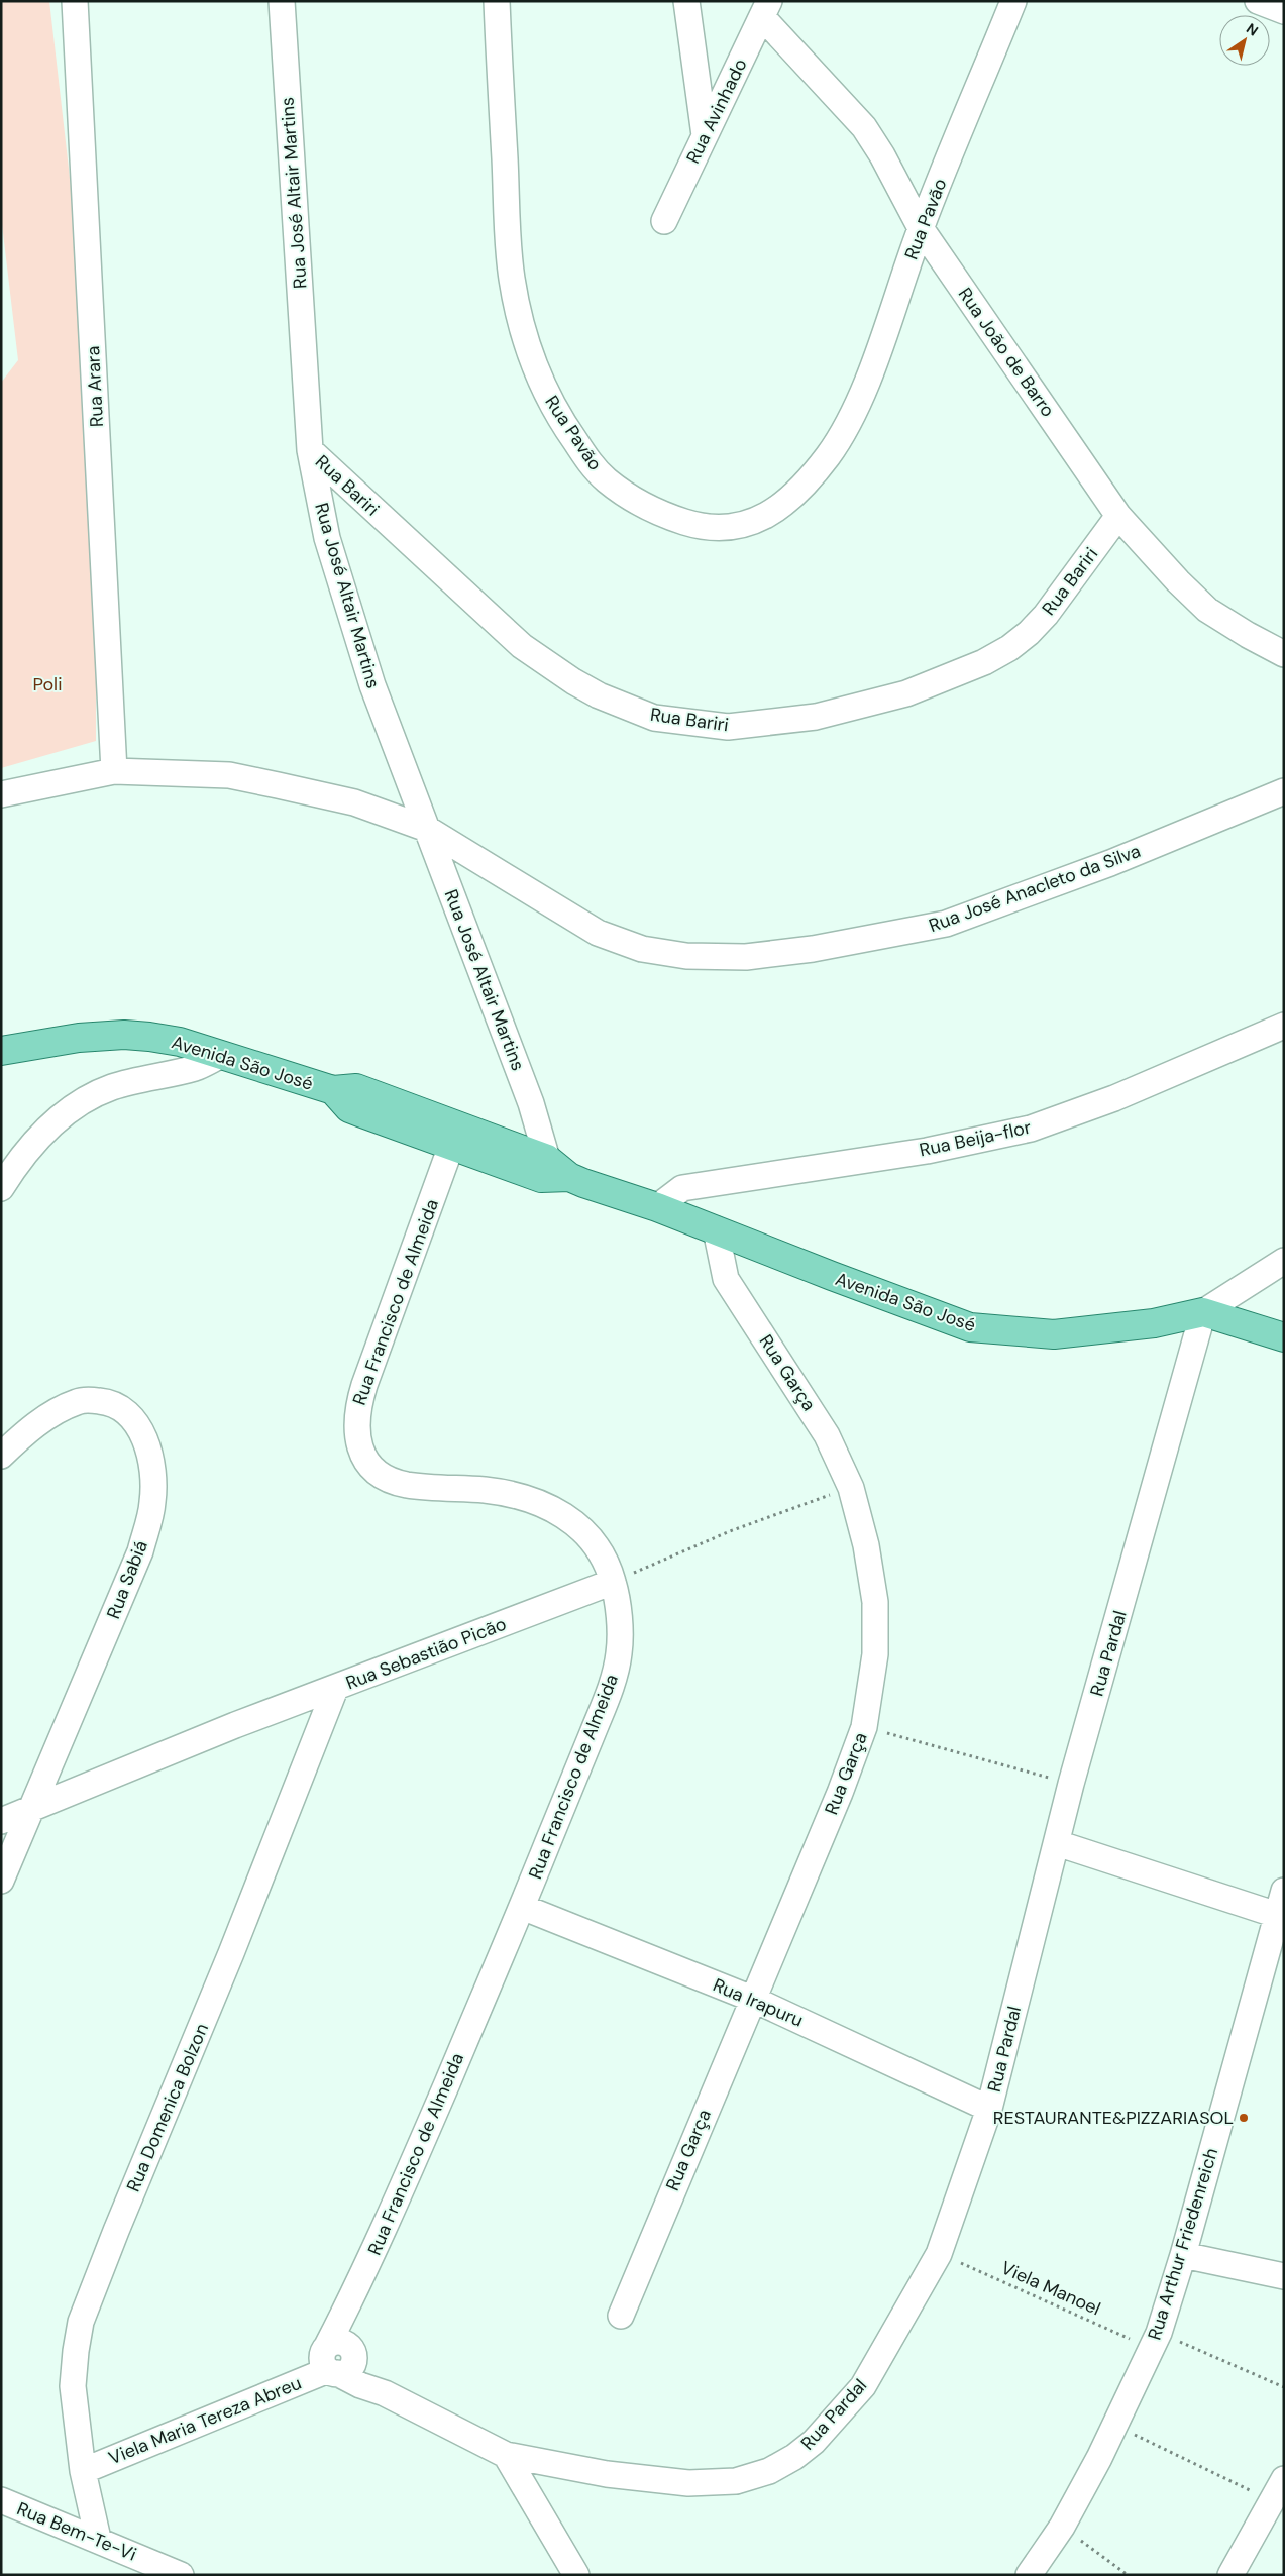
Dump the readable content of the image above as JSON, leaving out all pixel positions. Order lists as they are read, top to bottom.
{
  "streets": {
    "main road": ["Avenida São José"],
    "street": [
      "Rua Avinhado",
      "Rua José Altair Martins",
      "Rua Pavão",
      "Rua João de Barro",
      "Rua Arara",
      "Rua Bariri",
      "Rua José Anacleto da Silva",
      "Rua Beija-flor",
      "Rua Francisco de Almeida",
      "Rua Garça",
      "Rua Sabiá",
      "Rua Sebastião Picão",
      "Rua Pardal",
      "Rua Irapuru",
      "Rua Domenica Bolzon",
      "Rua Arthur Friedenreich",
      "Viela Maria Tereza Abreu",
      "Rua Bem-Te-Vi"
    ],
    "path": ["Viela Manoel"]
  },
  "crossings": [
    ["Rua Avinhado", "Rua João de Barro"],
    ["Rua José Altair Martins", "Rua Bariri"],
    ["Rua José Altair Martins", "Rua José Anacleto da Silva"],
    ["Rua José Altair Martins", "Avenida São José"],
    ["Rua Pavão", "Rua João de Barro"],
    ["Rua João de Barro", "Rua Bariri"],
    ["Rua Arara", "Rua José Anacleto da Silva"],
    ["Avenida São José", "Rua Beija-flor"],
    ["Avenida São José", "Rua Francisco de Almeida"],
    ["Avenida São José", "Rua Garça"],
    ["Avenida São José", "Rua Pardal"],
    ["Rua Francisco de Almeida", "Rua Sebastião Picão"],
    ["Rua Francisco de Almeida", "Rua Irapuru"],
    ["Rua Francisco de Almeida", "Viela Maria Tereza Abreu"],
    ["Rua Garça", "Rua Irapuru"],
    ["Rua Sabiá", "Rua Sebastião Picão"],
    ["Rua Sebastião Picão", "Rua Domenica Bolzon"],
    ["Rua Pardal", "Rua Irapuru"],
    ["Rua Pardal", "Viela Manoel"],
    ["Rua Domenica Bolzon", "Viela Maria Tereza Abreu"],
    ["Rua Domenica Bolzon", "Rua Bem-Te-Vi"],
    ["Rua Arthur Friedenreich", "Viela Manoel"]
  ],
  "parks": ["Poli"],
  "places": ["RESTAURANTE&PIZZARIASOL"],
  "north": "top right"
}
